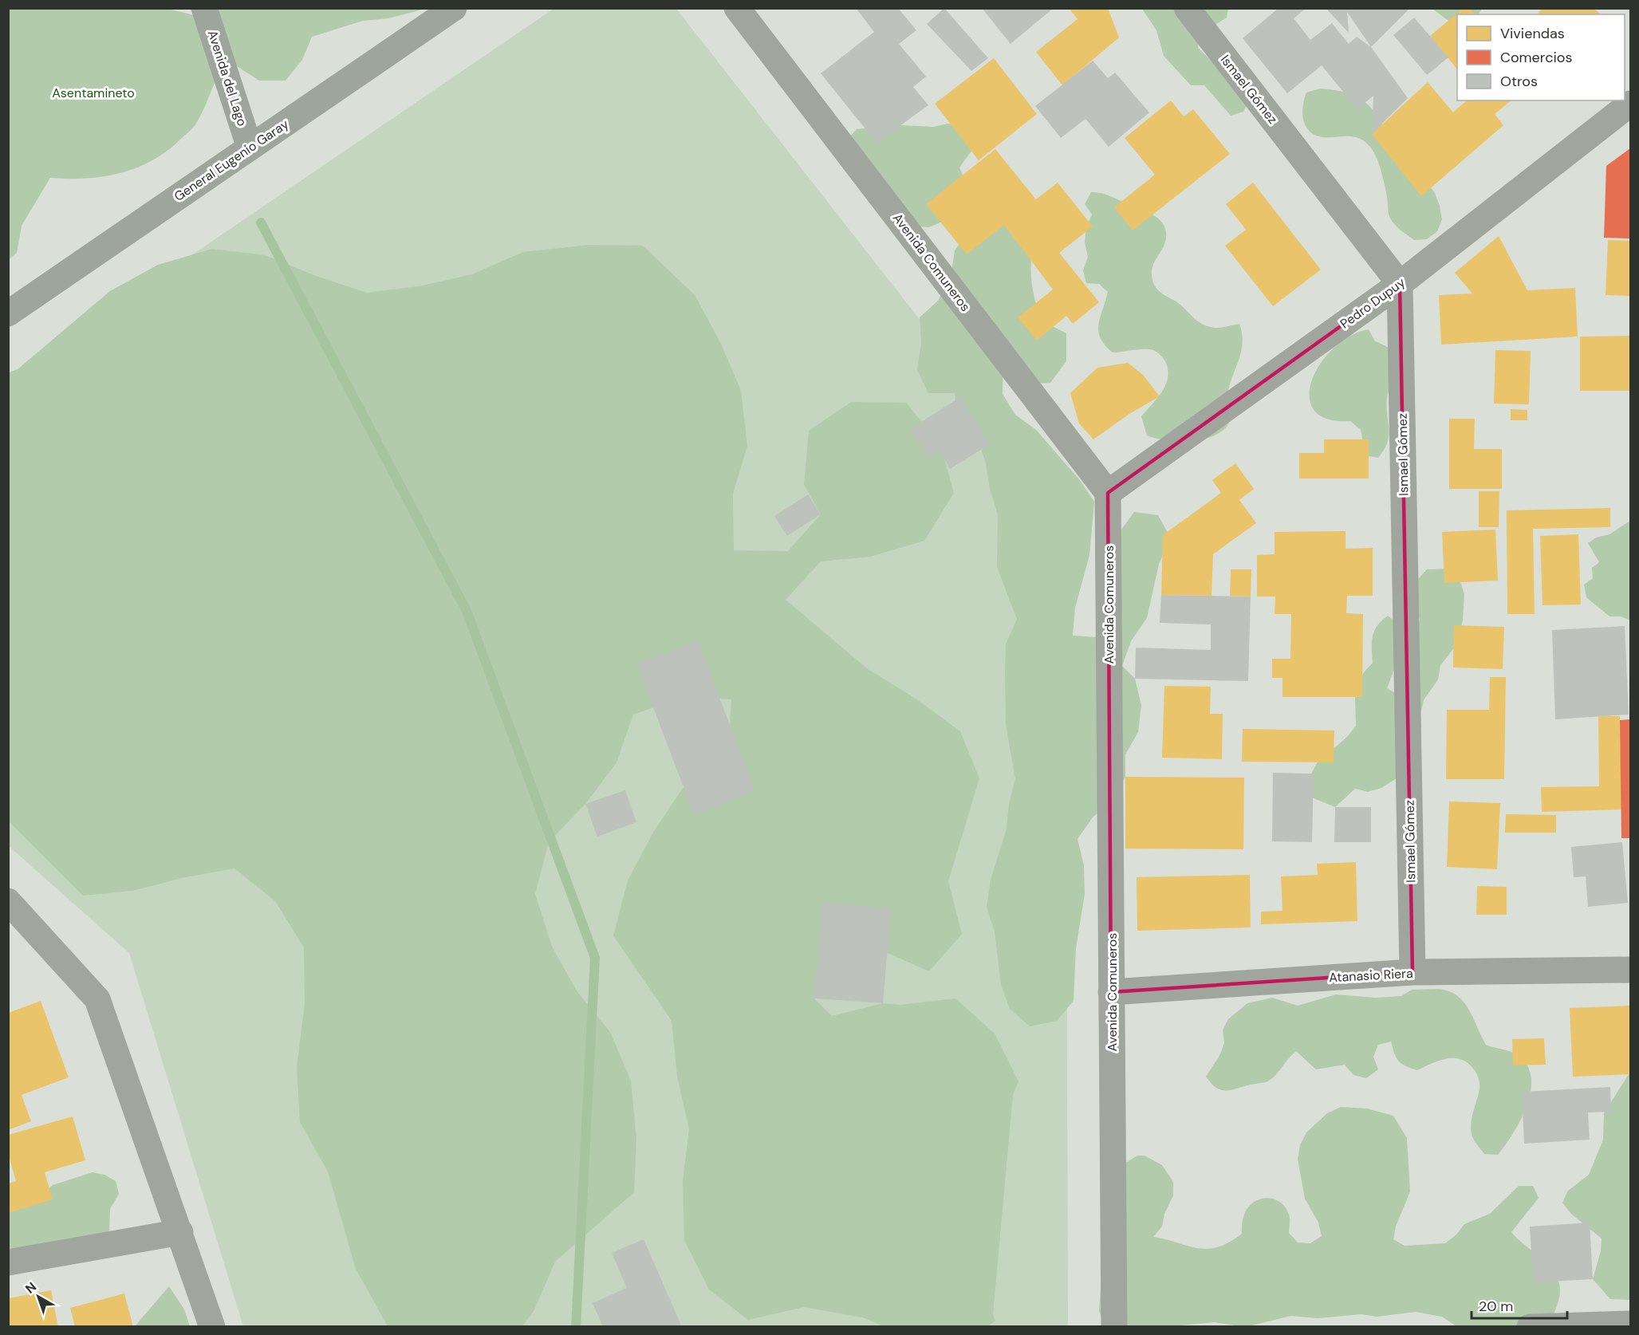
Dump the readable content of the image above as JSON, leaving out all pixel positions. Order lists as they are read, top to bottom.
{
  "streets": {
    "street": [
      "Avenida del Lago",
      "Ismael Gómez",
      "General Eugenio Garay",
      "Avenida Comuneros",
      "Pedro Dupuy",
      "Atanasio Riera"
    ]
  },
  "crossings": [
    ["Avenida del Lago", "General Eugenio Garay"],
    ["Ismael Gómez", "Pedro Dupuy"],
    ["Ismael Gómez", "Atanasio Riera"],
    ["Avenida Comuneros", "Pedro Dupuy"],
    ["Avenida Comuneros", "Atanasio Riera"]
  ],
  "parks": ["Asentamineto"],
  "legend": ["Viviendas", "Comercios", "Otros"],
  "scale_bar": "20 m",
  "north": "top left"
}
